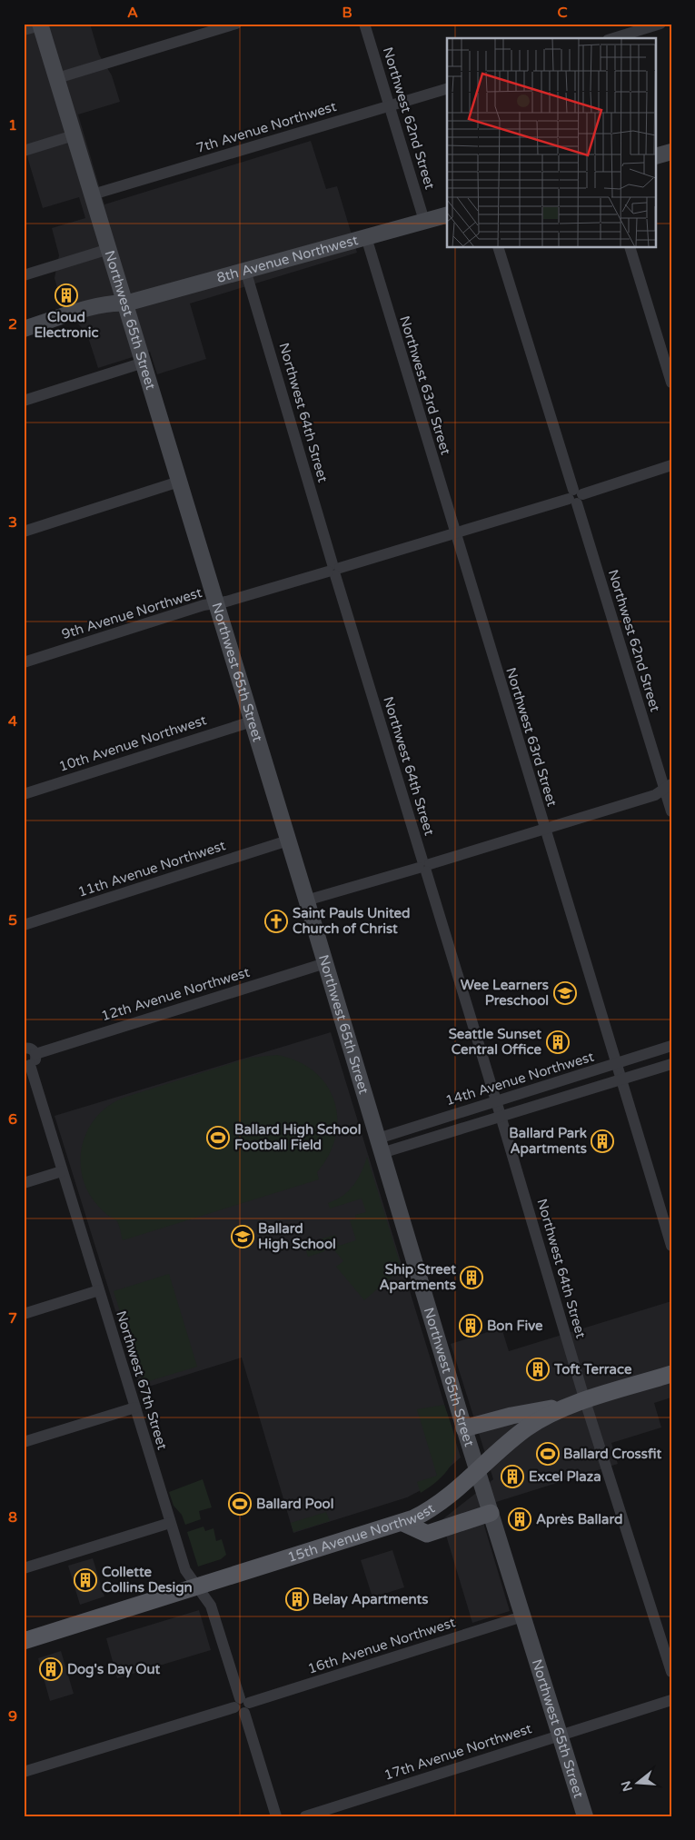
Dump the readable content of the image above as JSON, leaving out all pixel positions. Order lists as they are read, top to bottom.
{
  "streets": {
    "main road": ["15th Avenue Northwest"],
    "street": [
      "Northwest 62nd Street",
      "7th Avenue Northwest",
      "8th Avenue Northwest",
      "Northwest 65th Street",
      "Northwest 63rd Street",
      "Northwest 64th Street",
      "9th Avenue Northwest",
      "10th Avenue Northwest",
      "11th Avenue Northwest",
      "12th Avenue Northwest",
      "14th Avenue Northwest",
      "Northwest 67th Street",
      "16th Avenue Northwest",
      "17th Avenue Northwest"
    ]
  },
  "crossings": [
    ["Northwest 62nd Street", "7th Avenue Northwest"],
    ["Northwest 62nd Street", "8th Avenue Northwest"],
    ["Northwest 62nd Street", "9th Avenue Northwest"],
    ["7th Avenue Northwest", "Northwest 65th Street"],
    ["8th Avenue Northwest", "Northwest 65th Street"],
    ["8th Avenue Northwest", "Northwest 63rd Street"],
    ["8th Avenue Northwest", "Northwest 64th Street"],
    ["Northwest 65th Street", "9th Avenue Northwest"],
    ["Northwest 65th Street", "10th Avenue Northwest"],
    ["Northwest 65th Street", "11th Avenue Northwest"],
    ["Northwest 65th Street", "12th Avenue Northwest"],
    ["Northwest 65th Street", "14th Avenue Northwest"],
    ["Northwest 65th Street", "15th Avenue Northwest"],
    ["Northwest 65th Street", "16th Avenue Northwest"],
    ["Northwest 65th Street", "17th Avenue Northwest"],
    ["Northwest 63rd Street", "9th Avenue Northwest"],
    ["Northwest 63rd Street", "14th Avenue Northwest"],
    ["Northwest 64th Street", "9th Avenue Northwest"],
    ["Northwest 64th Street", "14th Avenue Northwest"],
    ["Northwest 64th Street", "15th Avenue Northwest"],
    ["Northwest 67th Street", "15th Avenue Northwest"],
    ["Northwest 67th Street", "16th Avenue Northwest"]
  ],
  "places": {
    "building": [
      "Cloud Electronic",
      "Seattle Sunset Central Office",
      "Ballard Park Apartments",
      "Ship Street Apartments",
      "Bon Five",
      "Toft Terrace",
      "Excel Plaza",
      "Après Ballard",
      "Collette Collins Design",
      "Belay Apartments",
      "Dog's Day Out"
    ],
    "church": ["Saint Pauls United Church of Christ"],
    "school or university": ["Wee Learners Preschool", "Ballard High School"],
    "sports": ["Ballard High School Football Field", "Ballard Crossfit", "Ballard Pool"]
  },
  "north": "left",
  "grid": {
    "columns": ["A", "B", "C"],
    "rows": [
      "1",
      "2",
      "3",
      "4",
      "5",
      "6",
      "7",
      "8",
      "9"
    ]
  }
}
